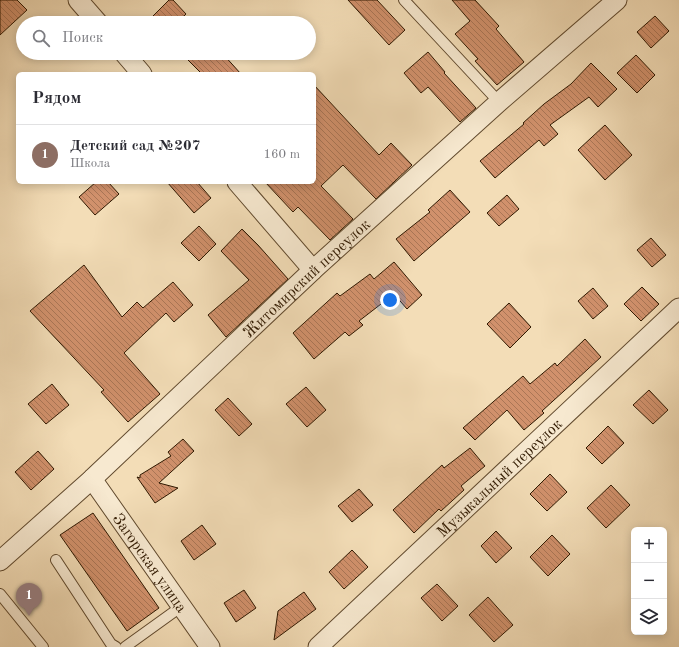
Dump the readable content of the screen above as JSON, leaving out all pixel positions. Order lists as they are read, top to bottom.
{
  "streets": {
    "street": ["Житомирский переулок", "Музыкальный переулок", "Загорская улица"]
  },
  "crossings": [
    ["Житомирский переулок", "Загорская улица"]
  ],
  "page": {
    "search": "Поиск",
    "heading": "Рядом",
    "list": [
      {
        "mark": "1",
        "name": "Детский сад №207",
        "note": "Школа",
        "value": "160 m"
      }
    ],
    "map_buttons": ["+", "−"],
    "pins": "1"
  }
}
